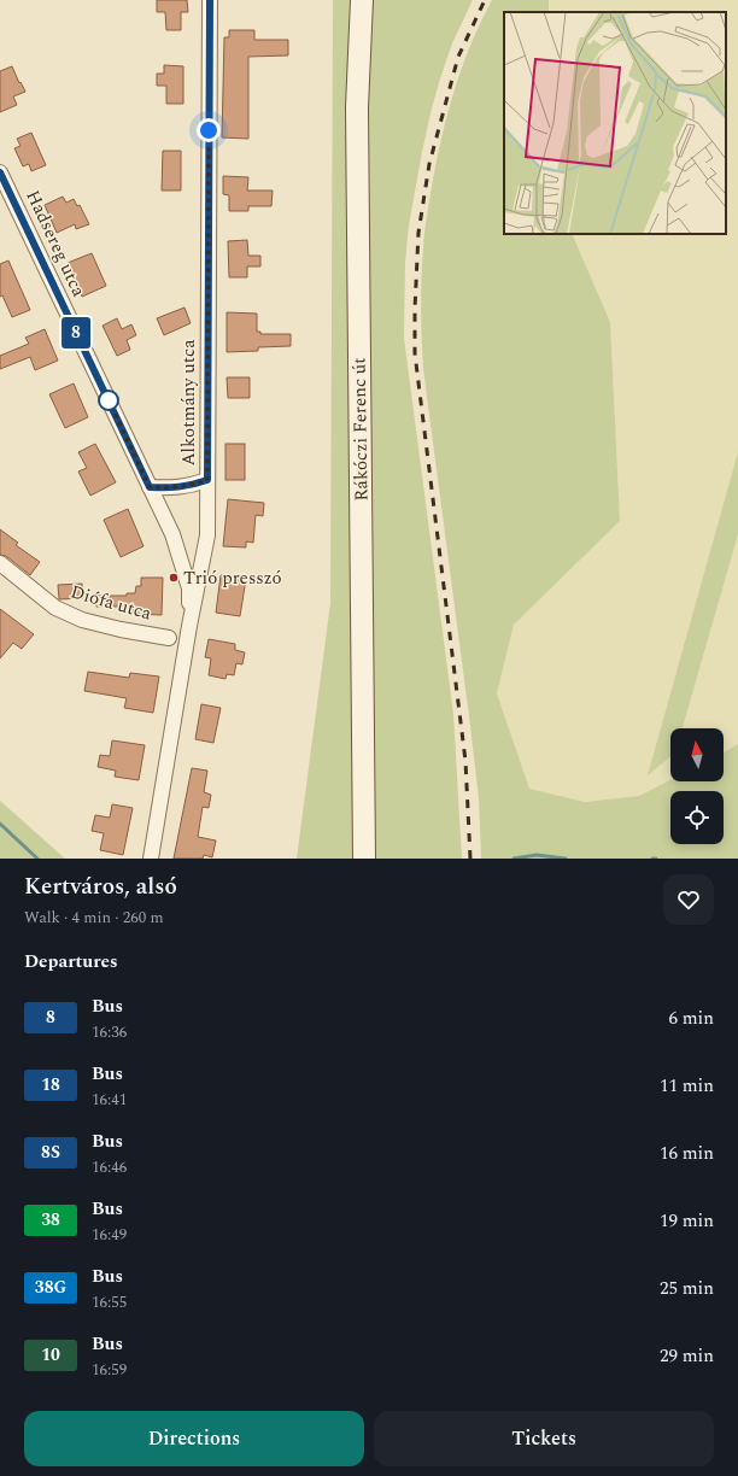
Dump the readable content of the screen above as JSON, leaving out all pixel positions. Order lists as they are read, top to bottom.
{
  "streets": {
    "main road": ["Rákóczi Ferenc út"],
    "street": ["Hadsereg utca", "Alkotmány utca", "Diófa utca"]
  },
  "crossings": [
    ["Hadsereg utca", "Alkotmány utca"]
  ],
  "places": ["Trió presszó"],
  "lines": ["bus line 8"],
  "north": "top",
  "page": {
    "on_map": "8",
    "heading": [
      ["Kertváros, alsó", "Walk · 4 min · 260 m"],
      "Departures"
    ],
    "list": [
      {
        "mark": "8",
        "name": "Bus",
        "note": "16:36",
        "value": "6 min"
      },
      {
        "mark": "18",
        "name": "Bus",
        "note": "16:41",
        "value": "11 min"
      },
      {
        "mark": "8S",
        "name": "Bus",
        "note": "16:46",
        "value": "16 min"
      },
      {
        "mark": "38",
        "name": "Bus",
        "note": "16:49",
        "value": "19 min"
      },
      {
        "mark": "38G",
        "name": "Bus",
        "note": "16:55",
        "value": "25 min"
      },
      {
        "mark": "10",
        "name": "Bus",
        "note": "16:59",
        "value": "29 min"
      }
    ],
    "buttons": ["Directions", "Tickets"]
  }
}
